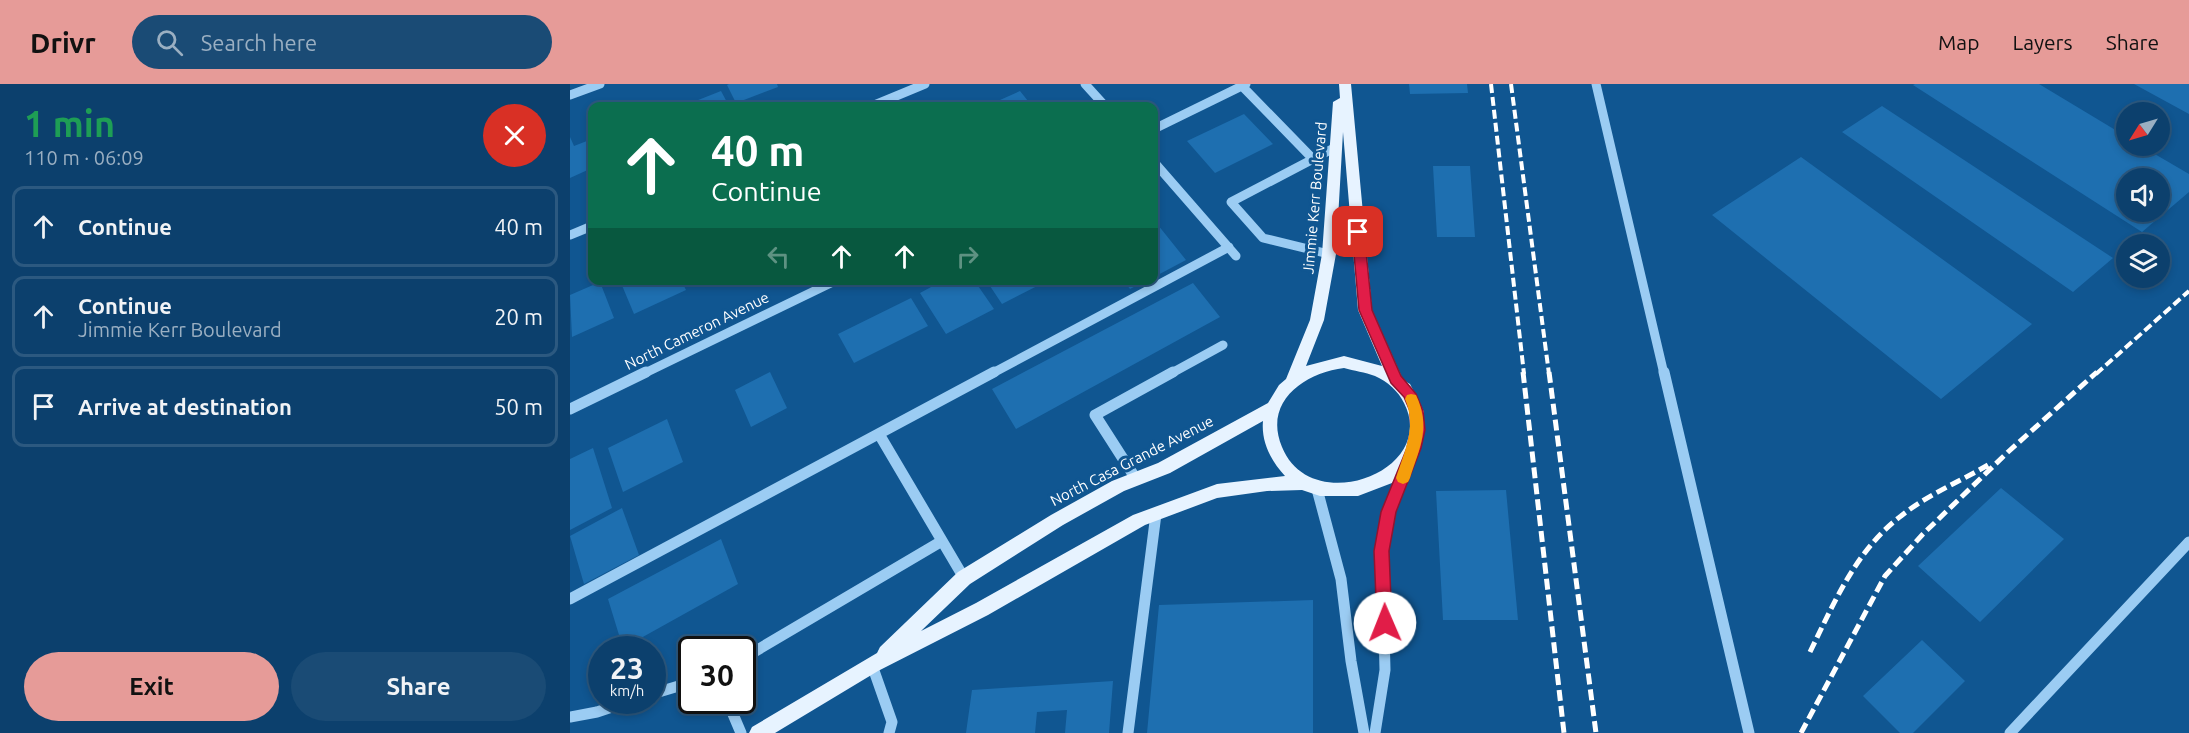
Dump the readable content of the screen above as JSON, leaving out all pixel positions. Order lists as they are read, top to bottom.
{
  "streets": {
    "main road": ["Jimmie Kerr Boulevard", "North Casa Grande Avenue"],
    "street": ["North Cameron Avenue"]
  },
  "crossings": [
    ["Jimmie Kerr Boulevard", "North Casa Grande Avenue"]
  ],
  "north": "bottom left",
  "page": {
    "header": "Drivr",
    "search": "Search here",
    "nav": ["Map", "Layers", "Share"],
    "heading": ["1 min", "110 m · 06:09"],
    "turn": ["40 m", "Continue"],
    "list": [
      {
        "name": "Continue",
        "value": "40 m"
      },
      {
        "name": "Continue",
        "note": "Jimmie Kerr Boulevard",
        "value": "20 m"
      },
      {
        "name": "Arrive at destination",
        "value": "50 m"
      }
    ],
    "speed": "23 km/h",
    "limit": "30",
    "buttons": ["Exit", "Share"]
  }
}
